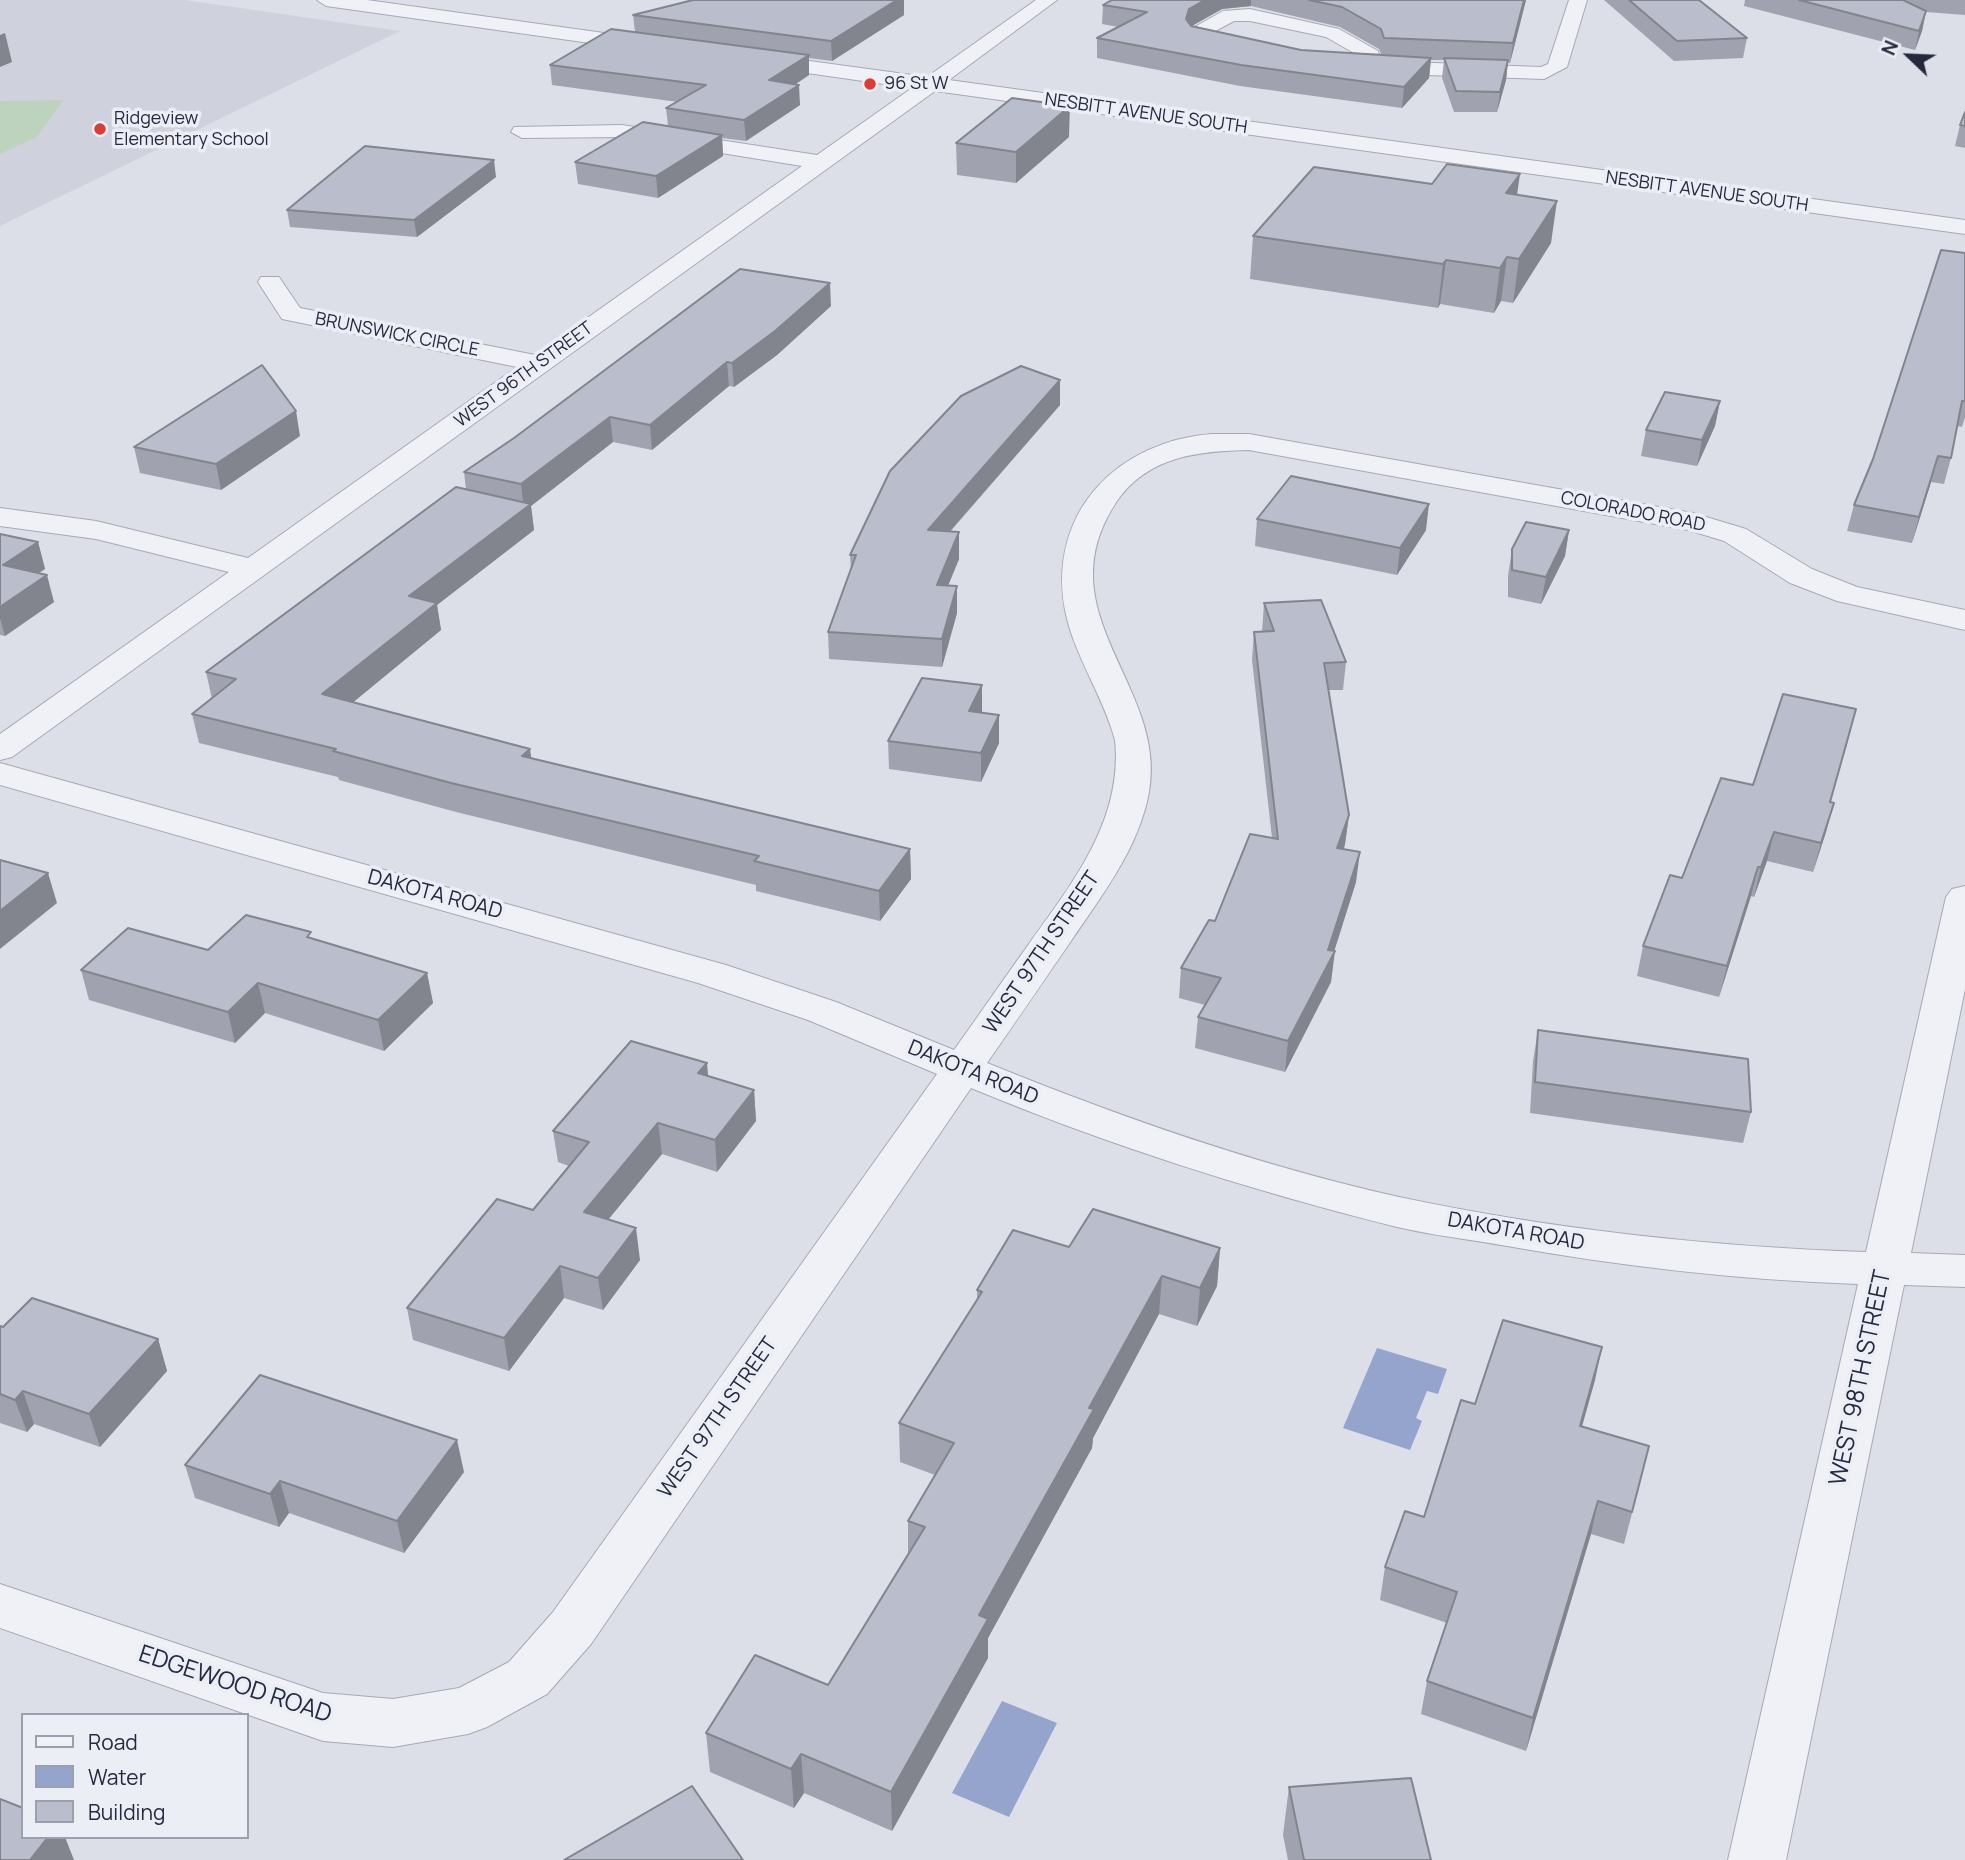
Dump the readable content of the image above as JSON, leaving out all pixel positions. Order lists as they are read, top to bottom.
{
  "streets": {
    "street": [
      "NESBITT AVENUE SOUTH",
      "BRUNSWICK CIRCLE",
      "WEST 96TH STREET",
      "COLORADO ROAD",
      "DAKOTA ROAD",
      "WEST 97TH STREET",
      "WEST 98TH STREET",
      "EDGEWOOD ROAD"
    ]
  },
  "crossings": [
    ["NESBITT AVENUE SOUTH", "WEST 96TH STREET"],
    ["BRUNSWICK CIRCLE", "WEST 96TH STREET"],
    ["COLORADO ROAD", "WEST 97TH STREET"],
    ["DAKOTA ROAD", "WEST 97TH STREET"],
    ["DAKOTA ROAD", "WEST 98TH STREET"],
    ["WEST 97TH STREET", "EDGEWOOD ROAD"]
  ],
  "places": ["96 St W", "Ridgeview Elementary School"],
  "legend": ["Road", "Water", "Building"],
  "north": "top left"
}
